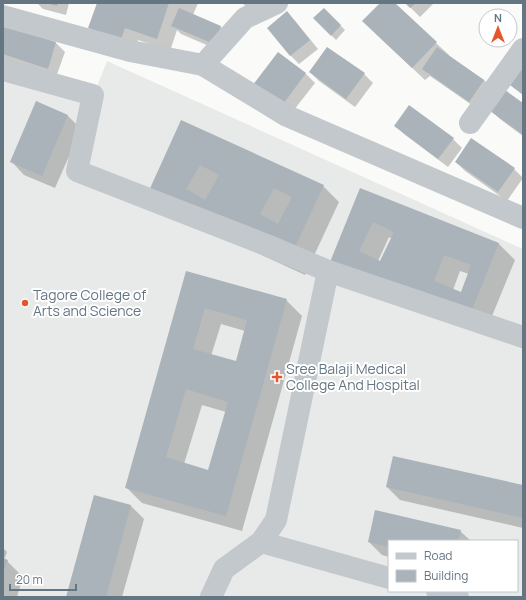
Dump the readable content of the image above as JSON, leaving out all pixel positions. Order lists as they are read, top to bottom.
{
  "places": {
    "other": ["Tagore College of Arts and Science"],
    "health": ["Sree Balaji Medical College And Hospital"]
  },
  "legend": ["Road", "Building"],
  "scale_bar": "20 m",
  "north": "top"
}
